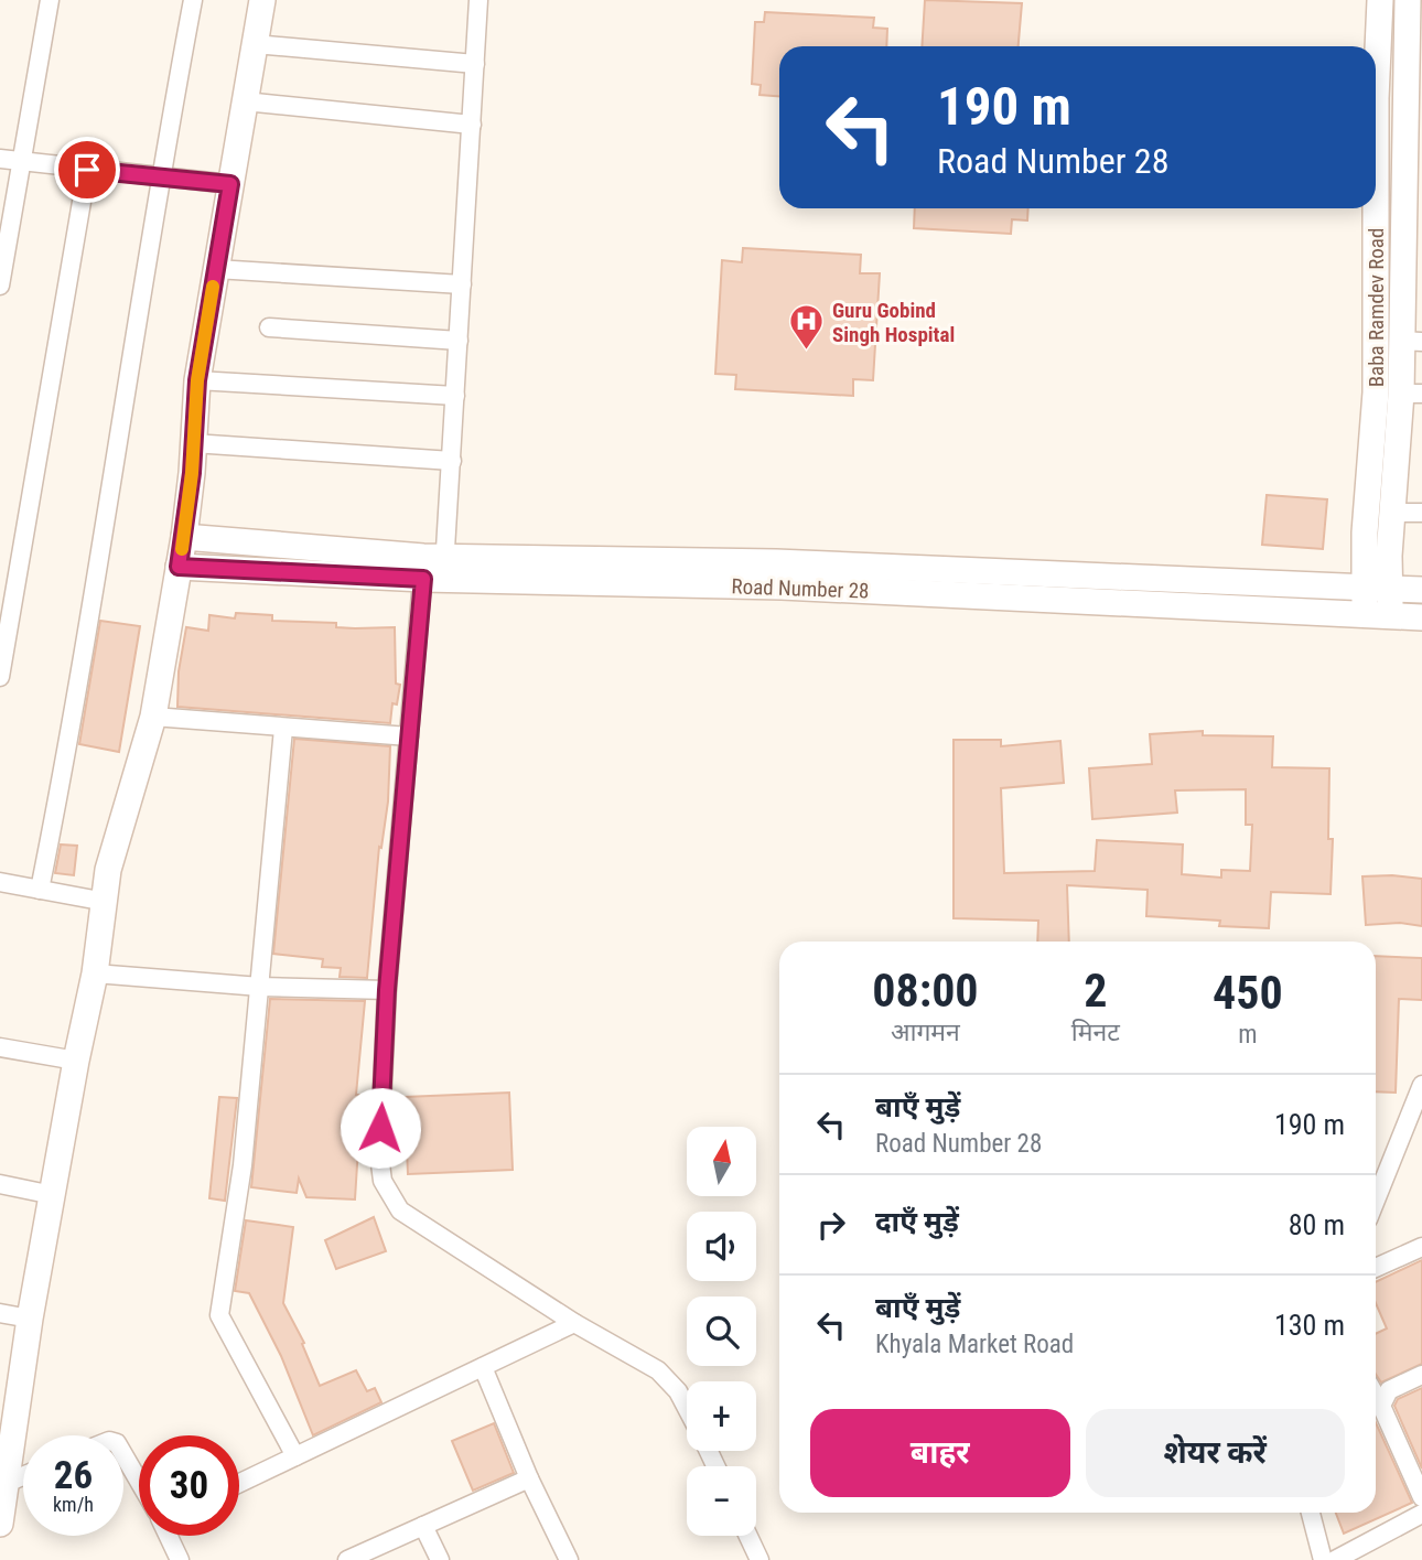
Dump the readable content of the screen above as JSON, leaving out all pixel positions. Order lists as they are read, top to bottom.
{
  "streets": {
    "street": ["Baba Ramdev Road", "Road Number 28"]
  },
  "crossings": [
    ["Baba Ramdev Road", "Road Number 28"]
  ],
  "places": {
    "hospital": ["Guru Gobind Singh Hospital"]
  },
  "north": "top",
  "page": {
    "turn": ["190 m", "Road Number 28"],
    "eta": [
      "08:00",
      "आगमन",
      "2",
      "मिनट",
      "450",
      "m"
    ],
    "list": [
      {
        "name": "बाएँ मुड़ें",
        "note": "Road Number 28",
        "value": "190 m"
      },
      {
        "name": "दाएँ मुड़ें",
        "value": "80 m"
      },
      {
        "name": "बाएँ मुड़ें",
        "note": "Khyala Market Road",
        "value": "130 m"
      }
    ],
    "map_buttons": ["+", "−"],
    "buttons": ["बाहर", "शेयर करें"],
    "speed": "26 km/h",
    "limit": "30"
  }
}
